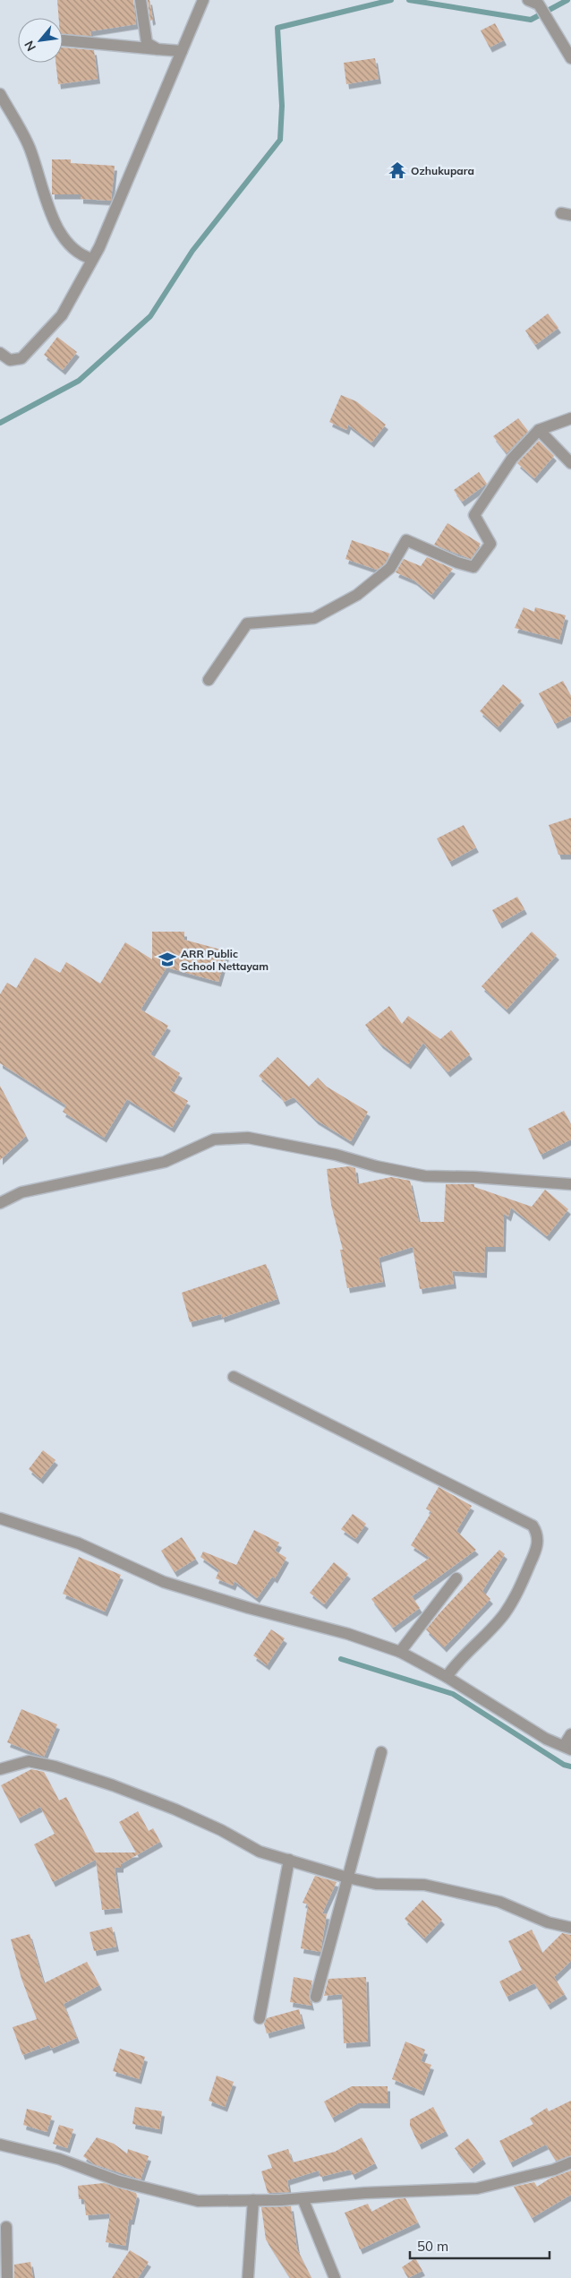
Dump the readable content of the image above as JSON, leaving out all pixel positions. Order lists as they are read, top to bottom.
{
  "places": {
    "temple": ["Ozhukupara"],
    "school or university": ["ARR Public School Nettayam"]
  },
  "scale_bar": "50 m",
  "north": "bottom left"
}
